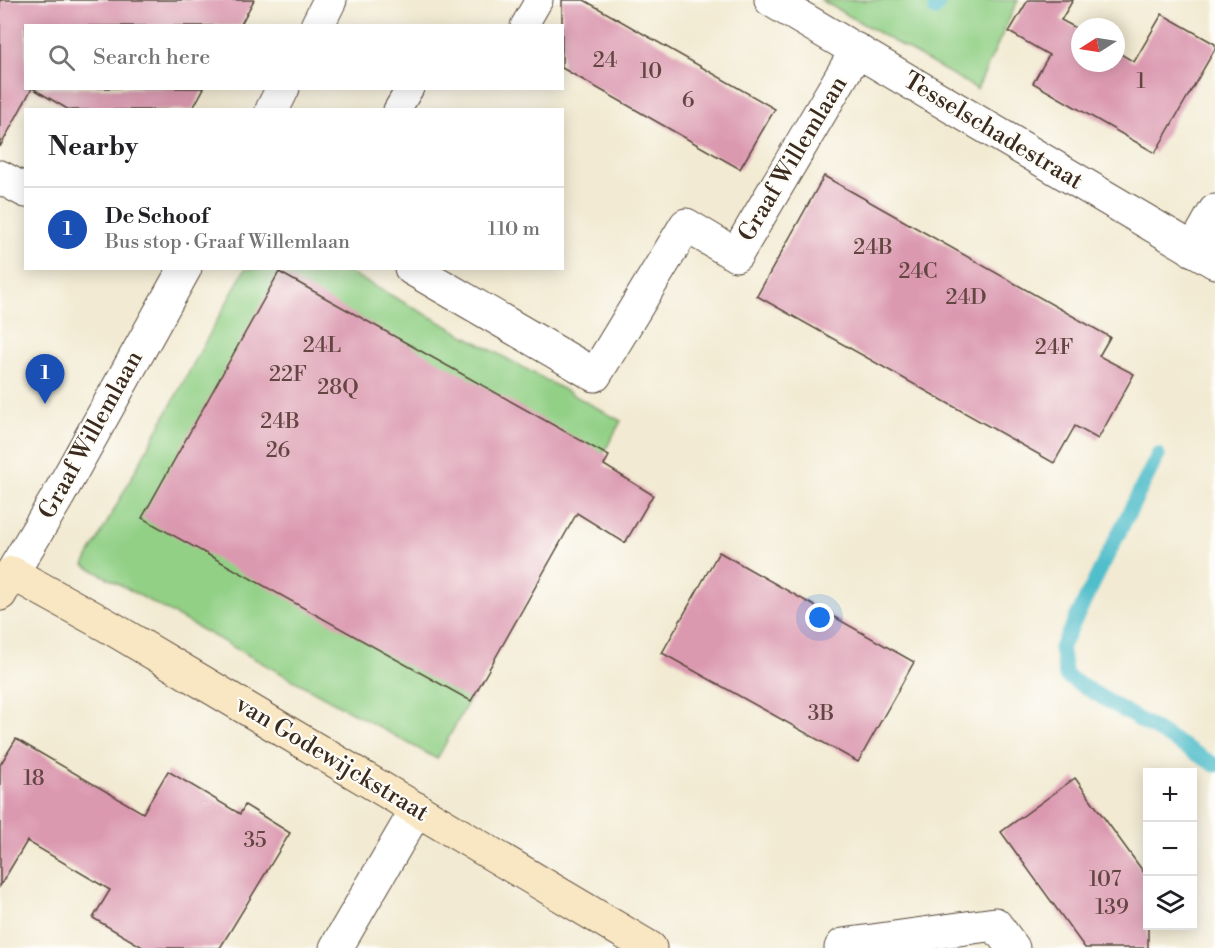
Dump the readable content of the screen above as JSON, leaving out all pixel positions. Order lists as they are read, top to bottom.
{
  "streets": {
    "main road": ["van Godewijckstraat"],
    "street": ["Tesselschadestraat", "Graaf Willemlaan"]
  },
  "crossings": [
    ["Tesselschadestraat", "Graaf Willemlaan"],
    ["Graaf Willemlaan", "van Godewijckstraat"]
  ],
  "house_numbers": [
    "24",
    "10",
    "1",
    "6",
    "24B",
    "24C",
    "24D",
    "24L",
    "24F",
    "22F",
    "28Q",
    "24B",
    "26",
    "3B",
    "18",
    "35",
    "107",
    "139"
  ],
  "north": "left",
  "page": {
    "search": "Search here",
    "heading": "Nearby",
    "list": [
      {
        "mark": "1",
        "name": "De Schoof",
        "note": "Bus stop · Graaf Willemlaan",
        "value": "110 m"
      }
    ],
    "pins": "1",
    "map_buttons": ["+", "−"]
  }
}
